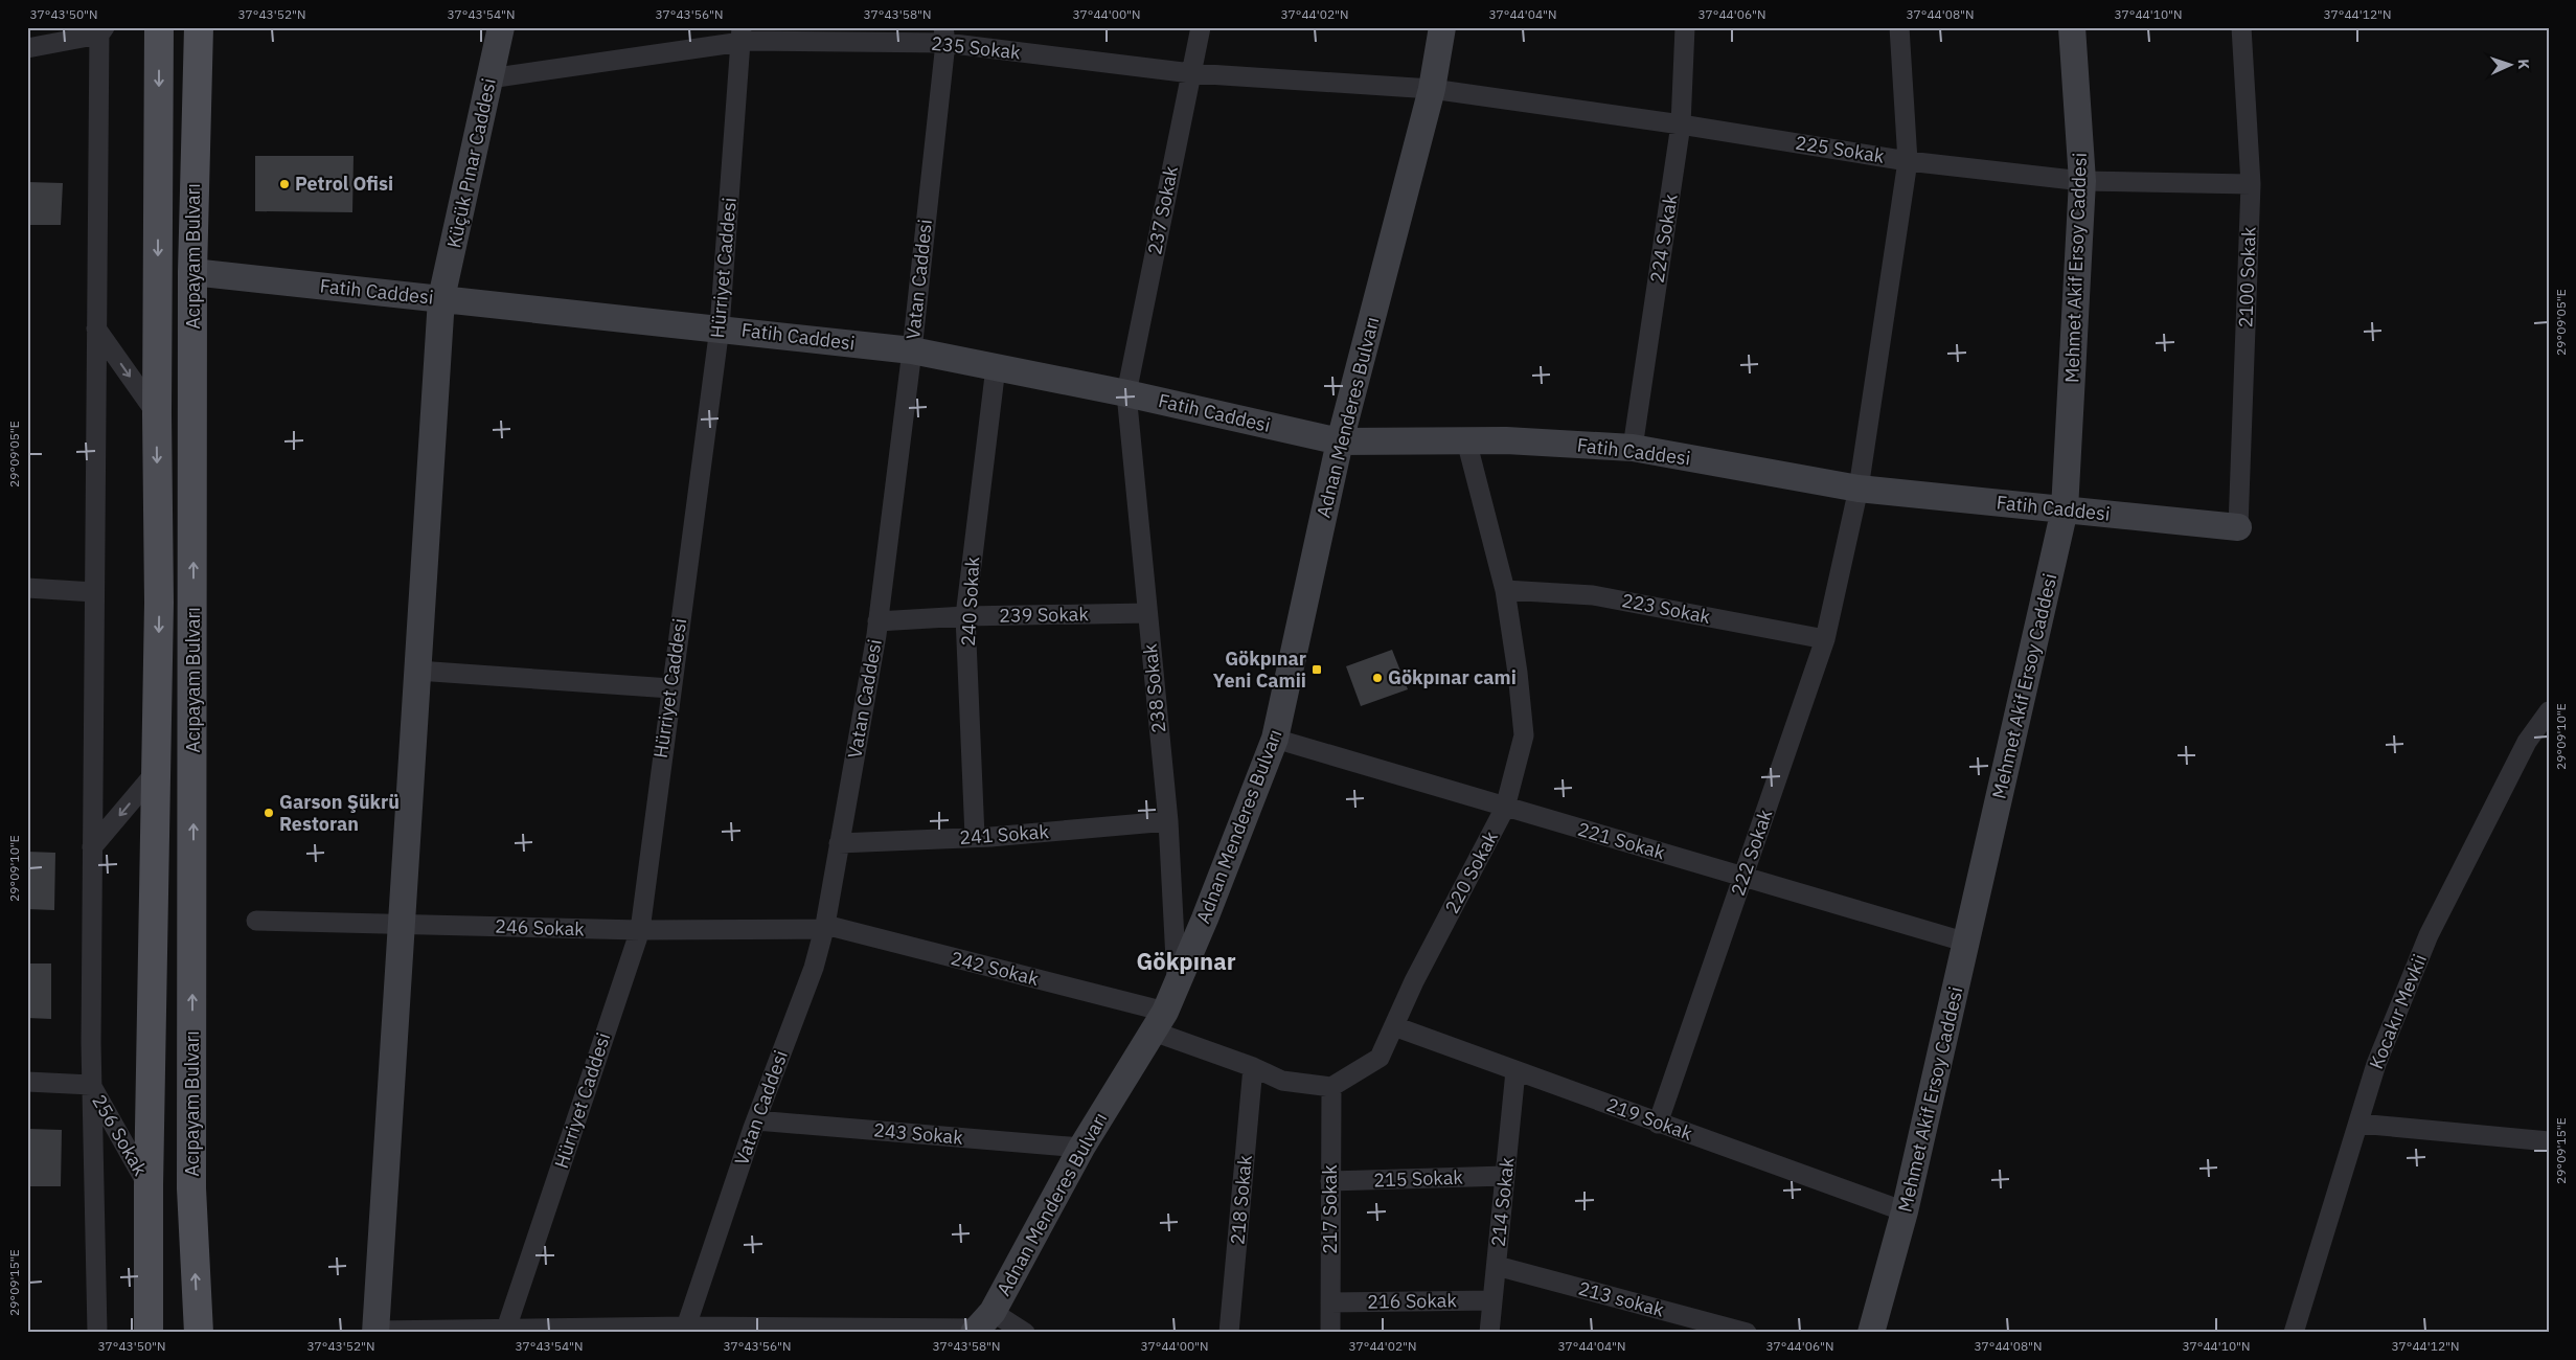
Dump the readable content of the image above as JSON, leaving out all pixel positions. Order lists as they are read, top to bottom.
{
  "streets": {
    "main road": ["Acıpayam Bulvarı"],
    "street": [
      "235 Sokak",
      "225 Sokak",
      "Küçük Pınar Caddesi",
      "237 Sokak",
      "224 Sokak",
      "Hürriyet Caddesi",
      "Mehmet Akif Ersoy Caddesi",
      "2100 Sokak",
      "Vatan Caddesi",
      "Fatih Caddesi",
      "Adnan Menderes Bulvarı",
      "240 Sokak",
      "223 Sokak",
      "239 Sokak",
      "238 Sokak",
      "241 Sokak",
      "221 Sokak",
      "222 Sokak",
      "220 Sokak",
      "246 Sokak",
      "242 Sokak",
      "Kocakır Mevkii",
      "219 Sokak",
      "243 Sokak",
      "256 Sokak",
      "215 Sokak",
      "218 Sokak",
      "214 Sokak",
      "217 Sokak",
      "213 sokak",
      "216 Sokak"
    ]
  },
  "crossings": [
    ["235 Sokak", "225 Sokak"],
    ["235 Sokak", "Küçük Pınar Caddesi"],
    ["235 Sokak", "237 Sokak"],
    ["235 Sokak", "Hürriyet Caddesi"],
    ["235 Sokak", "Vatan Caddesi"],
    ["235 Sokak", "Adnan Menderes Bulvarı"],
    ["225 Sokak", "224 Sokak"],
    ["225 Sokak", "Mehmet Akif Ersoy Caddesi"],
    ["225 Sokak", "2100 Sokak"],
    ["225 Sokak", "Adnan Menderes Bulvarı"],
    ["225 Sokak", "222 Sokak"],
    ["Küçük Pınar Caddesi", "Fatih Caddesi"],
    ["Küçük Pınar Caddesi", "246 Sokak"],
    ["237 Sokak", "Fatih Caddesi"],
    ["237 Sokak", "238 Sokak"],
    ["224 Sokak", "Fatih Caddesi"],
    ["Acıpayam Bulvarı", "Fatih Caddesi"],
    ["Acıpayam Bulvarı", "256 Sokak"],
    ["Hürriyet Caddesi", "Fatih Caddesi"],
    ["Hürriyet Caddesi", "246 Sokak"],
    ["Mehmet Akif Ersoy Caddesi", "Fatih Caddesi"],
    ["Mehmet Akif Ersoy Caddesi", "221 Sokak"],
    ["Mehmet Akif Ersoy Caddesi", "219 Sokak"],
    ["2100 Sokak", "Fatih Caddesi"],
    ["Vatan Caddesi", "Fatih Caddesi"],
    ["Vatan Caddesi", "239 Sokak"],
    ["Vatan Caddesi", "241 Sokak"],
    ["Vatan Caddesi", "246 Sokak"],
    ["Vatan Caddesi", "242 Sokak"],
    ["Vatan Caddesi", "243 Sokak"],
    ["Fatih Caddesi", "Adnan Menderes Bulvarı"],
    ["Fatih Caddesi", "240 Sokak"],
    ["Fatih Caddesi", "238 Sokak"],
    ["Fatih Caddesi", "222 Sokak"],
    ["Fatih Caddesi", "220 Sokak"],
    ["Adnan Menderes Bulvarı", "238 Sokak"],
    ["Adnan Menderes Bulvarı", "221 Sokak"],
    ["Adnan Menderes Bulvarı", "242 Sokak"],
    ["Adnan Menderes Bulvarı", "243 Sokak"],
    ["240 Sokak", "239 Sokak"],
    ["240 Sokak", "241 Sokak"],
    ["223 Sokak", "222 Sokak"],
    ["223 Sokak", "220 Sokak"],
    ["239 Sokak", "238 Sokak"],
    ["238 Sokak", "241 Sokak"],
    ["221 Sokak", "222 Sokak"],
    ["221 Sokak", "220 Sokak"],
    ["222 Sokak", "219 Sokak"],
    ["220 Sokak", "219 Sokak"],
    ["220 Sokak", "217 Sokak"],
    ["246 Sokak", "242 Sokak"],
    ["219 Sokak", "214 Sokak"],
    ["215 Sokak", "214 Sokak"],
    ["215 Sokak", "217 Sokak"],
    ["214 Sokak", "213 sokak"],
    ["214 Sokak", "216 Sokak"],
    ["217 Sokak", "216 Sokak"]
  ],
  "districts": ["Gökpınar"],
  "places": {
    "other": ["Petrol Ofisi", "Gökpınar cami", "Garson Şükrü Restoran"],
    "transit": ["Gökpınar Yeni Camii"]
  },
  "north": "right",
  "coordinates": [
    "37°43'50\"N",
    "37°43'52\"N",
    "37°43'54\"N",
    "37°43'56\"N",
    "37°43'58\"N",
    "37°44'00\"N",
    "37°44'02\"N",
    "37°44'04\"N",
    "37°44'06\"N",
    "37°44'08\"N",
    "37°44'10\"N",
    "37°44'12\"N",
    "29°09'05\"E",
    "29°09'10\"E",
    "29°09'15\"E"
  ]
}
